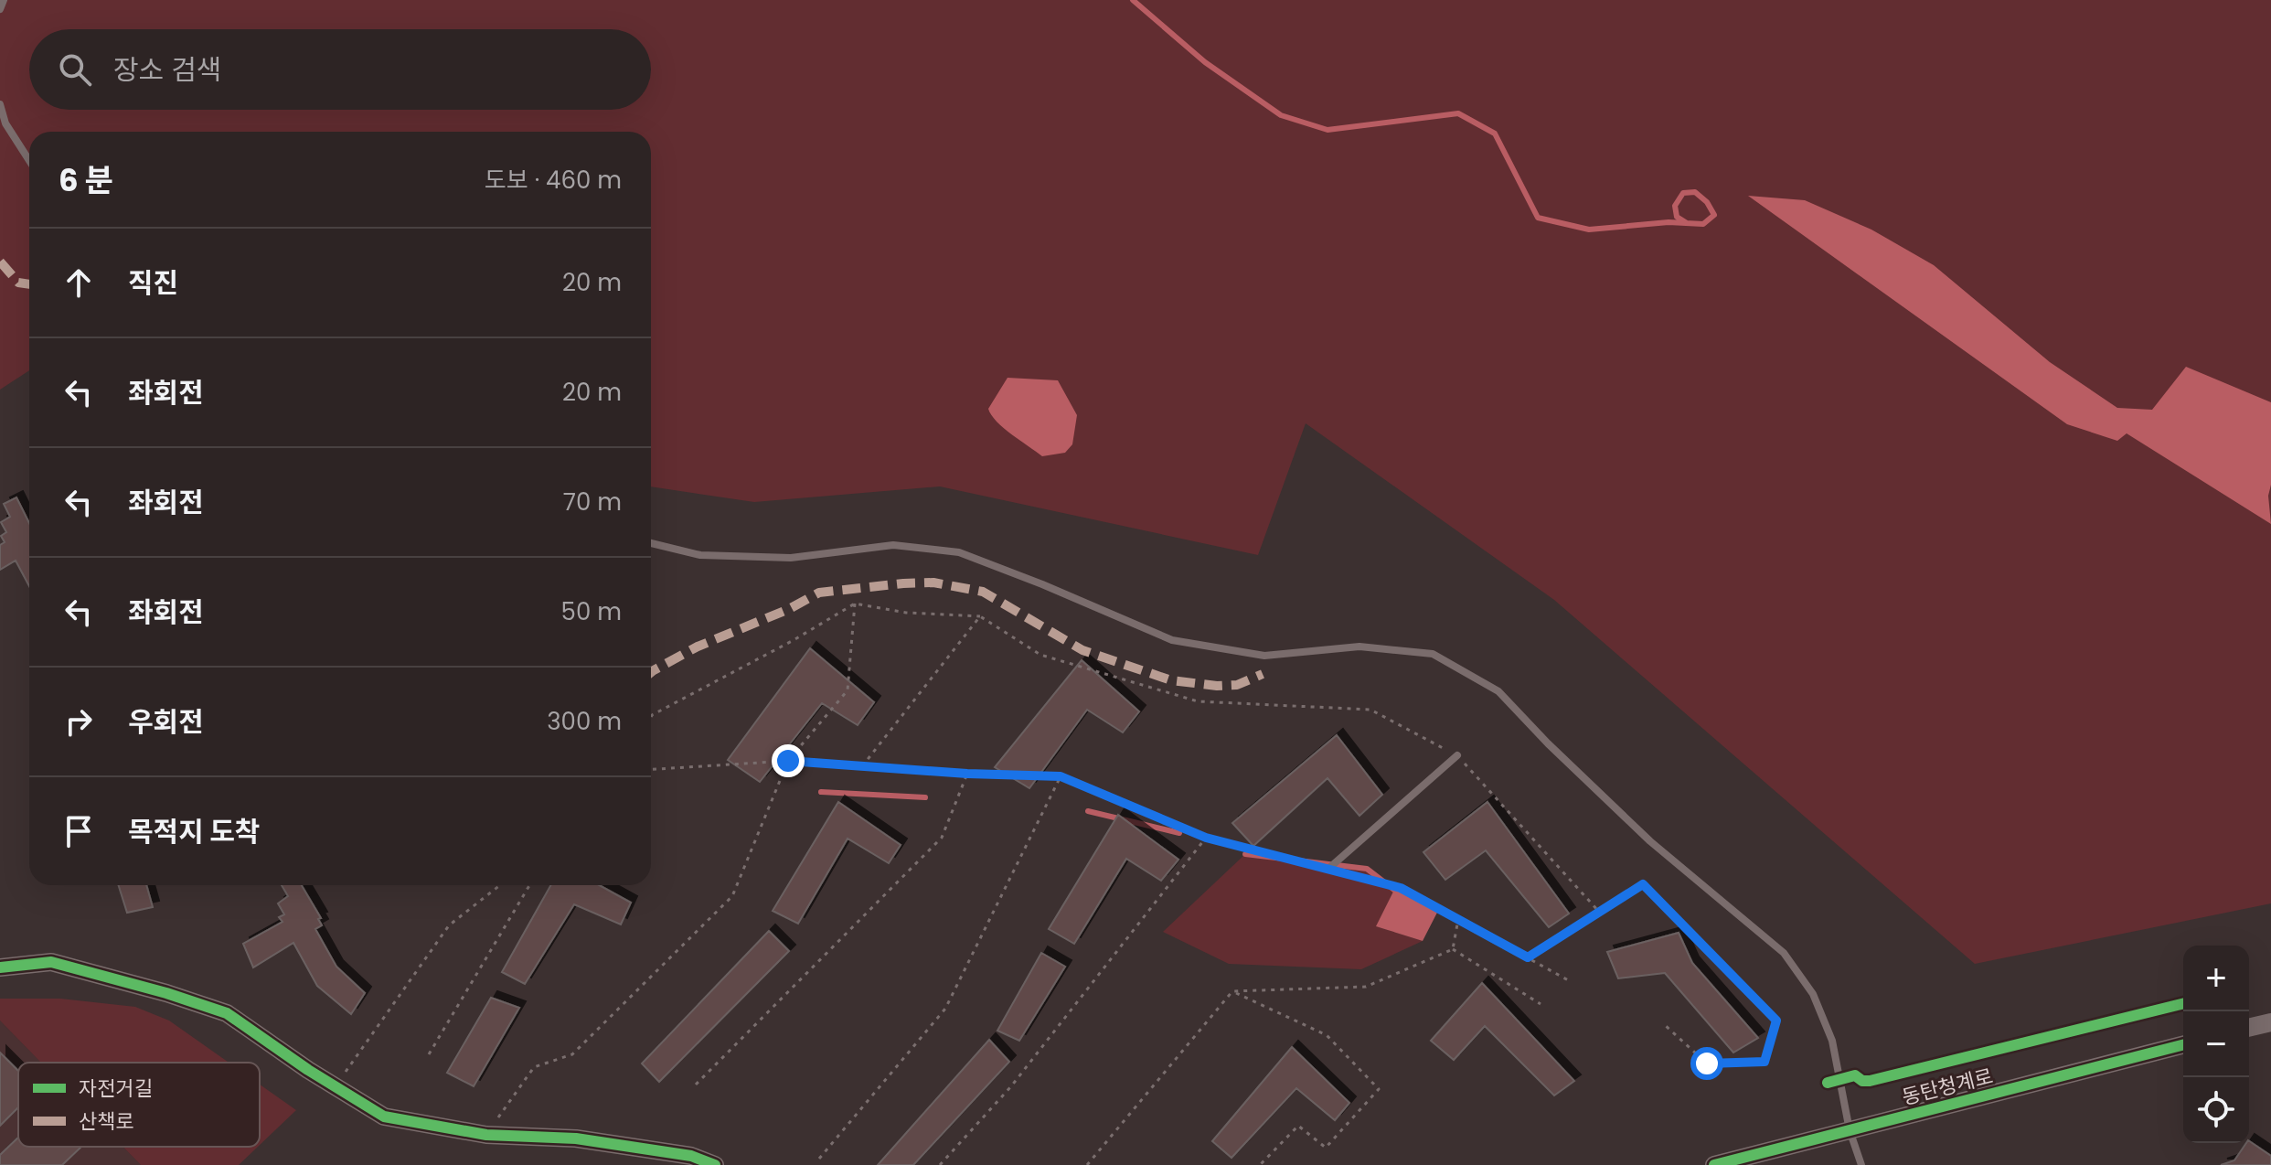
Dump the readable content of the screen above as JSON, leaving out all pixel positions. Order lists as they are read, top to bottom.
{
  "streets": {
    "street": ["동탄청계로"]
  },
  "legend": ["자전거길", "산책로"],
  "page": {
    "search": "장소 검색",
    "heading": ["6 분", "도보 · 460 m"],
    "list": [
      ["직진", "20 m"],
      ["좌회전", "20 m"],
      ["좌회전", "70 m"],
      ["좌회전", "50 m"],
      ["우회전", "300 m"],
      "목적지 도착"
    ],
    "map_buttons": ["+", "−"]
  }
}
